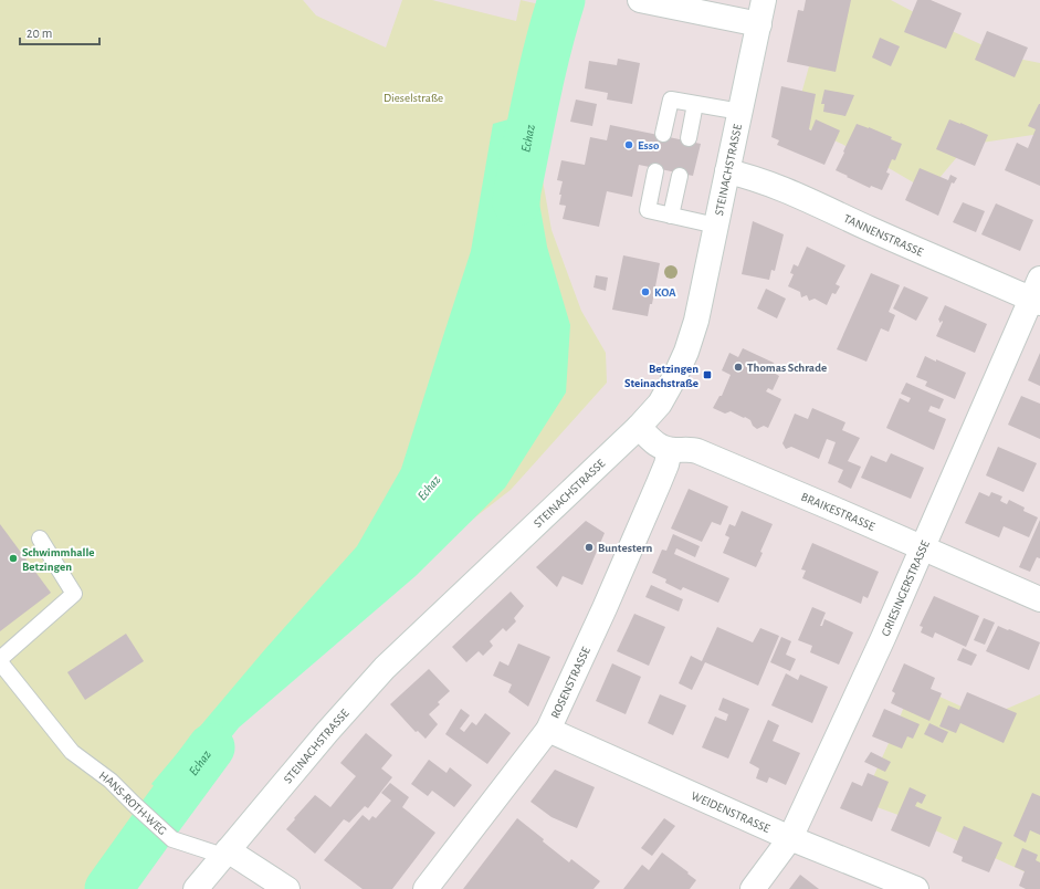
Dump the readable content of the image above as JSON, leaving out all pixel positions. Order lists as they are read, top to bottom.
{
  "streets": {
    "street": [
      "STEINACHSTRASSE",
      "TANNENSTRASSE",
      "BRAIKESTRASSE",
      "GRIESINGERSTRASSE",
      "ROSENSTRASSE",
      "WEIDENSTRASSE"
    ],
    "lane": ["HANS-ROTH-WEG"]
  },
  "crossings": [
    ["STEINACHSTRASSE", "TANNENSTRASSE"],
    ["STEINACHSTRASSE", "HANS-ROTH-WEG"],
    ["TANNENSTRASSE", "GRIESINGERSTRASSE"],
    ["BRAIKESTRASSE", "GRIESINGERSTRASSE"],
    ["BRAIKESTRASSE", "ROSENSTRASSE"],
    ["GRIESINGERSTRASSE", "WEIDENSTRASSE"],
    ["ROSENSTRASSE", "WEIDENSTRASSE"]
  ],
  "water": ["Echaz"],
  "parks": ["Dieselstraße"],
  "places": {
    "other": [
      "Esso",
      "KOA",
      "Thomas Schrade",
      "Buntestern",
      "Schwimmhalle Betzingen"
    ],
    "transit": ["Betzingen Steinachstraße"]
  },
  "scale_bar": "20 m"
}
